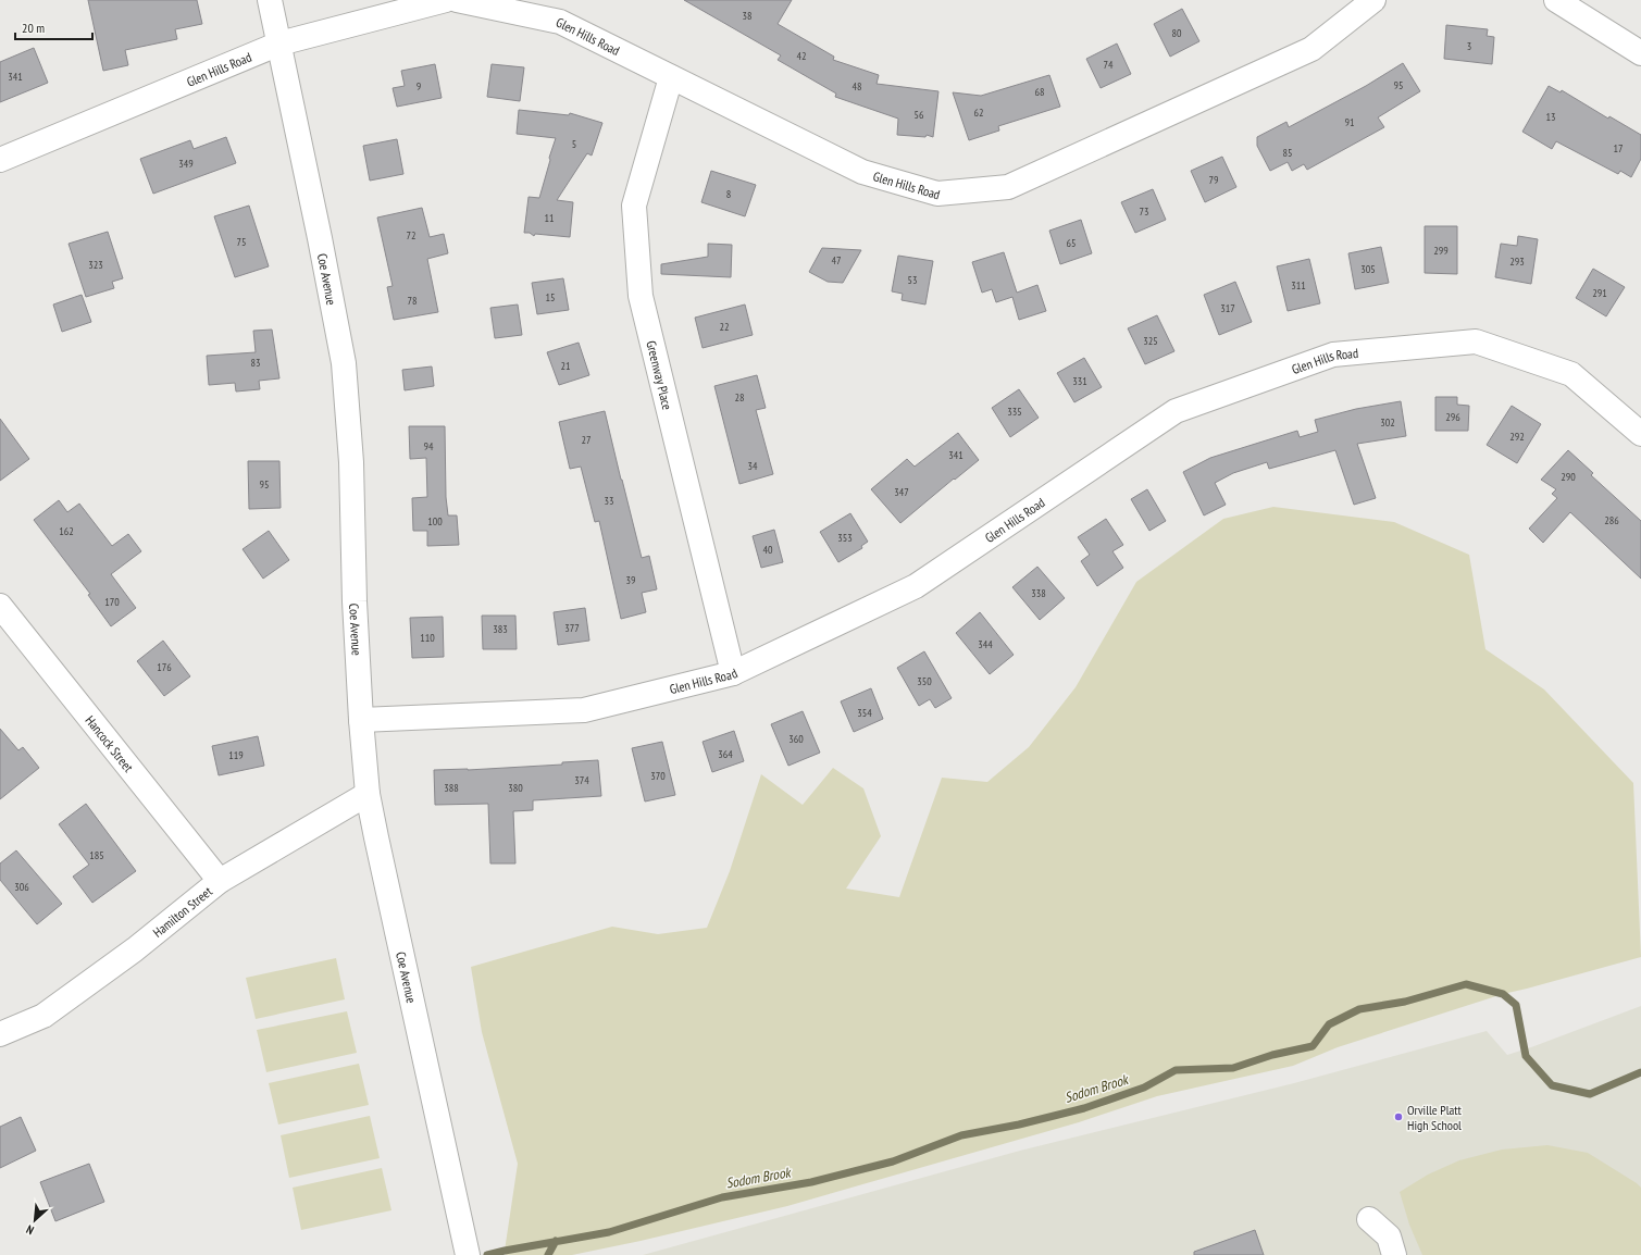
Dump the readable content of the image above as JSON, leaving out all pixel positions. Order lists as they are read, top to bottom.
{
  "streets": {
    "street": [
      "Glen Hills Road",
      "Coe Avenue",
      "Greenway Place",
      "Hancock Street",
      "Hamilton Street"
    ]
  },
  "crossings": [
    ["Glen Hills Road", "Coe Avenue"],
    ["Glen Hills Road", "Greenway Place"],
    ["Coe Avenue", "Hamilton Street"],
    ["Hancock Street", "Hamilton Street"]
  ],
  "water": ["Sodom Brook"],
  "places": ["Orville Platt High School"],
  "house_numbers": [
    "38",
    "80",
    "3",
    "42",
    "74",
    "341",
    "95",
    "9",
    "48",
    "68",
    "62",
    "56",
    "13",
    "91",
    "5",
    "17",
    "85",
    "349",
    "79",
    "8",
    "73",
    "11",
    "72",
    "75",
    "65",
    "299",
    "47",
    "293",
    "323",
    "305",
    "53",
    "311",
    "291",
    "15",
    "78",
    "317",
    "22",
    "325",
    "83",
    "21",
    "331",
    "28",
    "335",
    "296",
    "302",
    "292",
    "27",
    "94",
    "341",
    "34",
    "290",
    "95",
    "347",
    "33",
    "286",
    "100",
    "162",
    "353",
    "40",
    "39",
    "338",
    "170",
    "377",
    "383",
    "110",
    "344",
    "176",
    "350",
    "354",
    "360",
    "364",
    "119",
    "370",
    "374",
    "388",
    "380",
    "185",
    "306"
  ],
  "scale_bar": "20 m",
  "north": "bottom left"
}
